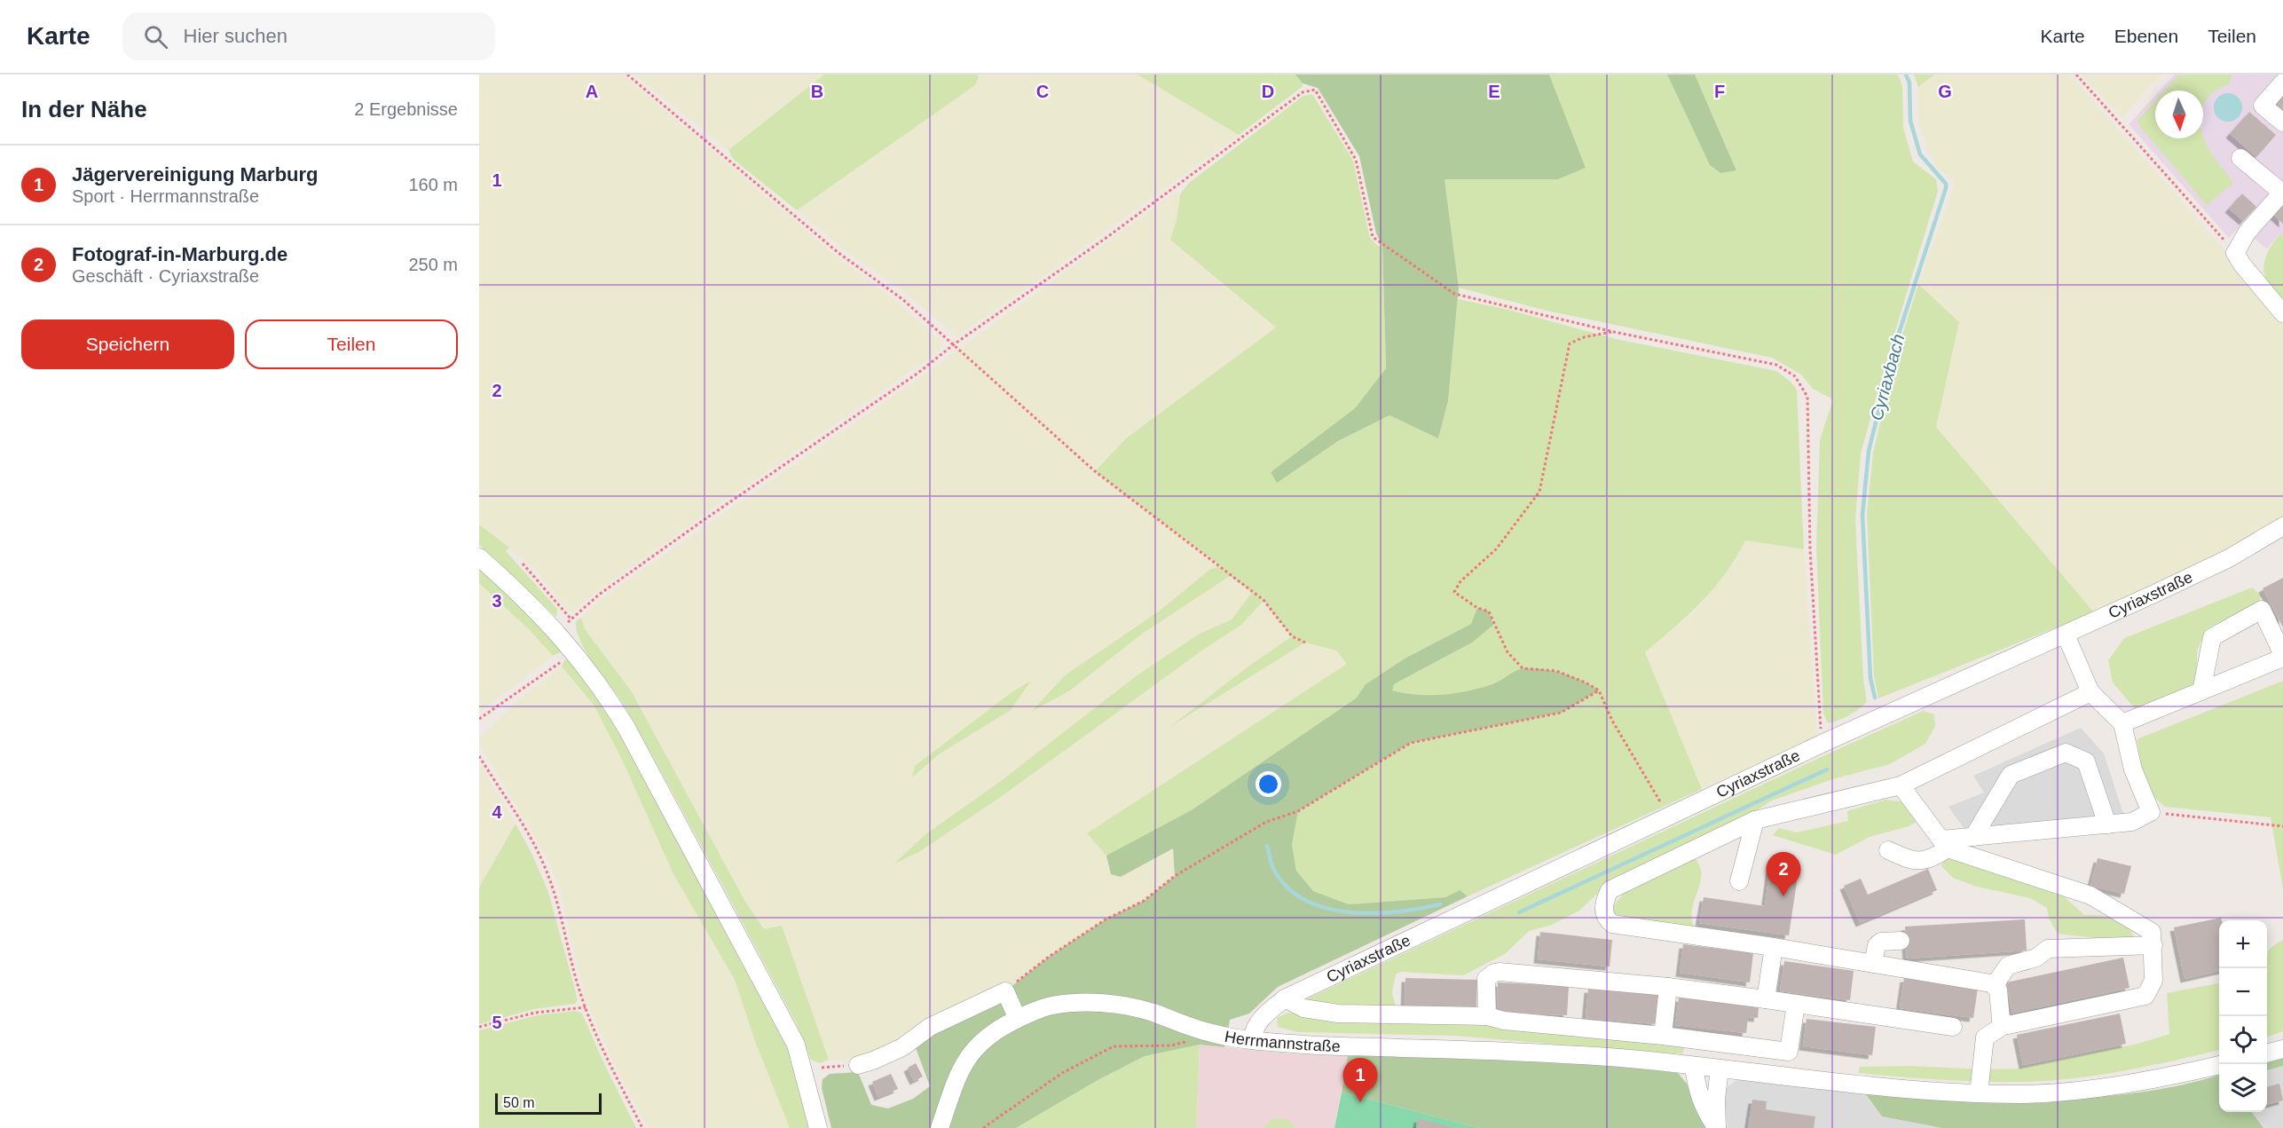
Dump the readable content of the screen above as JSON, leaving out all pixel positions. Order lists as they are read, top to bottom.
{
  "streets": {
    "street": ["Cyriaxstraße", "Herrmannstraße"]
  },
  "crossings": [
    ["Cyriaxstraße", "Herrmannstraße"]
  ],
  "water": ["Cyriaxbach"],
  "scale_bar": "50 m",
  "north": "bottom",
  "page": {
    "header": "Karte",
    "search": "Hier suchen",
    "nav": ["Karte", "Ebenen", "Teilen"],
    "heading": ["In der Nähe", "2 Ergebnisse"],
    "list": [
      {
        "mark": "1",
        "name": "Jägervereinigung Marburg",
        "note": "Sport · Herrmannstraße",
        "value": "160 m"
      },
      {
        "mark": "2",
        "name": "Fotograf-in-Marburg.de",
        "note": "Geschäft · Cyriaxstraße",
        "value": "250 m"
      }
    ],
    "buttons": ["Speichern", "Teilen"],
    "pins": ["2", "1"],
    "map_buttons": ["+", "−"],
    "scale": "50 m"
  },
  "grid": {
    "columns": [
      "A",
      "B",
      "C",
      "D",
      "E",
      "F",
      "G"
    ],
    "rows": [
      "1",
      "2",
      "3",
      "4",
      "5"
    ]
  }
}
